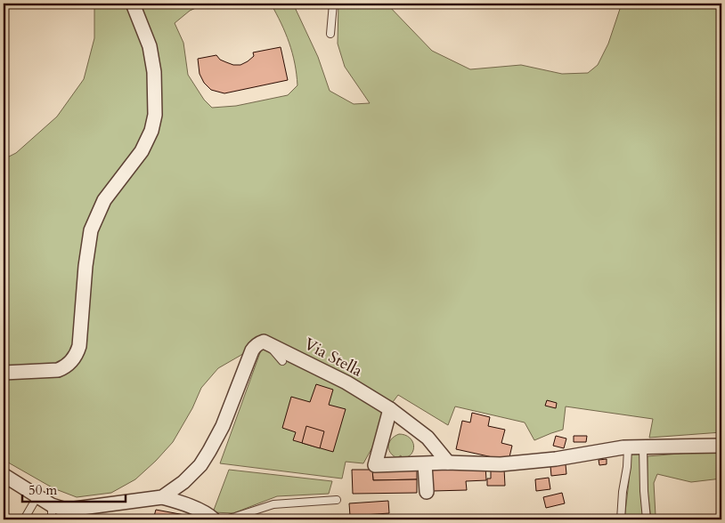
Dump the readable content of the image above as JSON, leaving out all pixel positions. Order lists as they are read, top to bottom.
{
  "streets": {
    "street": ["Via Stella"]
  },
  "scale_bar": "50 m"
}
